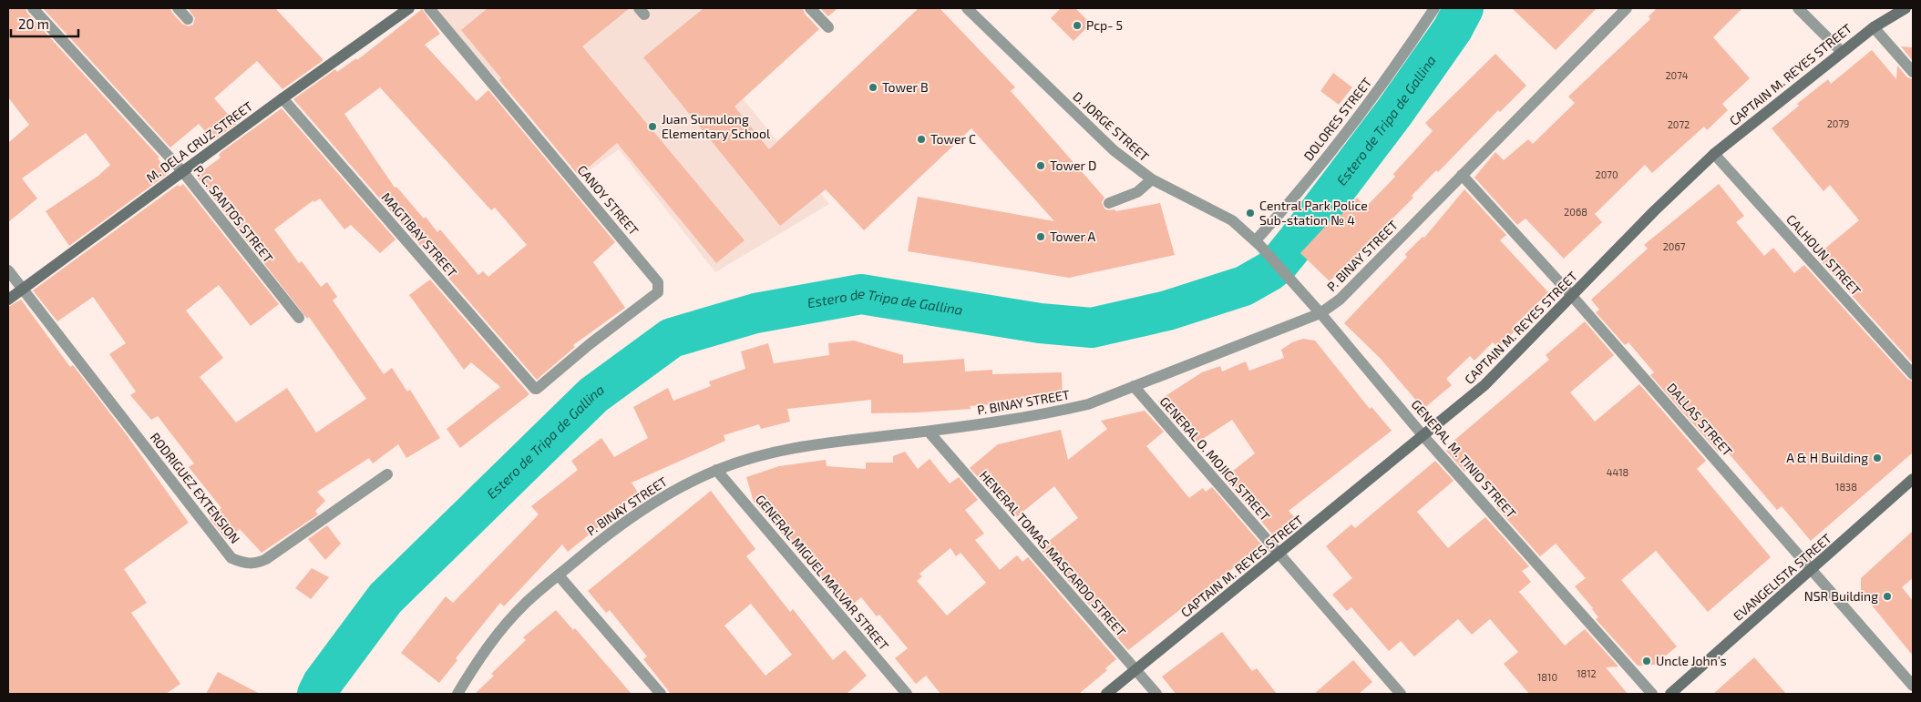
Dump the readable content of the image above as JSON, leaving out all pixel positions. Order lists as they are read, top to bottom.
{
  "streets": {
    "street": [
      "CAPTAIN M. REYES STREET",
      "DOLORES STREET",
      "D. JORGE STREET",
      "M. DELA CRUZ STREET",
      "CANOY STREET",
      "P. C. SANTOS STREET",
      "MAGTIBAY STREET",
      "CALHOUN STREET",
      "P. BINAY STREET",
      "DALLAS STREET",
      "GENERAL O. MOJICA STREET",
      "GENERAL M. TINIO STREET",
      "RODRIGUEZ EXTENSION",
      "HENERAL TOMAS MASCARDO STREET",
      "GENERAL MIGUEL MALVAR STREET",
      "EVANGELISTA STREET"
    ]
  },
  "crossings": [
    ["CAPTAIN M. REYES STREET", "CALHOUN STREET"],
    ["CAPTAIN M. REYES STREET", "DALLAS STREET"],
    ["CAPTAIN M. REYES STREET", "GENERAL O. MOJICA STREET"],
    ["CAPTAIN M. REYES STREET", "GENERAL M. TINIO STREET"],
    ["CAPTAIN M. REYES STREET", "HENERAL TOMAS MASCARDO STREET"],
    ["DOLORES STREET", "D. JORGE STREET"],
    ["DOLORES STREET", "GENERAL M. TINIO STREET"],
    ["D. JORGE STREET", "GENERAL M. TINIO STREET"],
    ["M. DELA CRUZ STREET", "P. C. SANTOS STREET"],
    ["M. DELA CRUZ STREET", "MAGTIBAY STREET"],
    ["M. DELA CRUZ STREET", "RODRIGUEZ EXTENSION"],
    ["CANOY STREET", "MAGTIBAY STREET"],
    ["P. BINAY STREET", "DALLAS STREET"],
    ["P. BINAY STREET", "GENERAL O. MOJICA STREET"],
    ["P. BINAY STREET", "GENERAL M. TINIO STREET"],
    ["P. BINAY STREET", "HENERAL TOMAS MASCARDO STREET"],
    ["P. BINAY STREET", "GENERAL MIGUEL MALVAR STREET"],
    ["DALLAS STREET", "EVANGELISTA STREET"]
  ],
  "water": ["Estero de Tripa de Gallina"],
  "places": [
    "Pcp- 5",
    "Tower B",
    "Juan Sumulong Elementary School",
    "Tower C",
    "Tower D",
    "Central Park Police Sub-station № 4",
    "Tower A",
    "A & H Building",
    "NSR Building",
    "Uncle John's"
  ],
  "house_numbers": [
    "2074",
    "2079",
    "2072",
    "2070",
    "2068",
    "2067",
    "4418",
    "1838",
    "1812",
    "1810"
  ],
  "scale_bar": "20 m"
}
